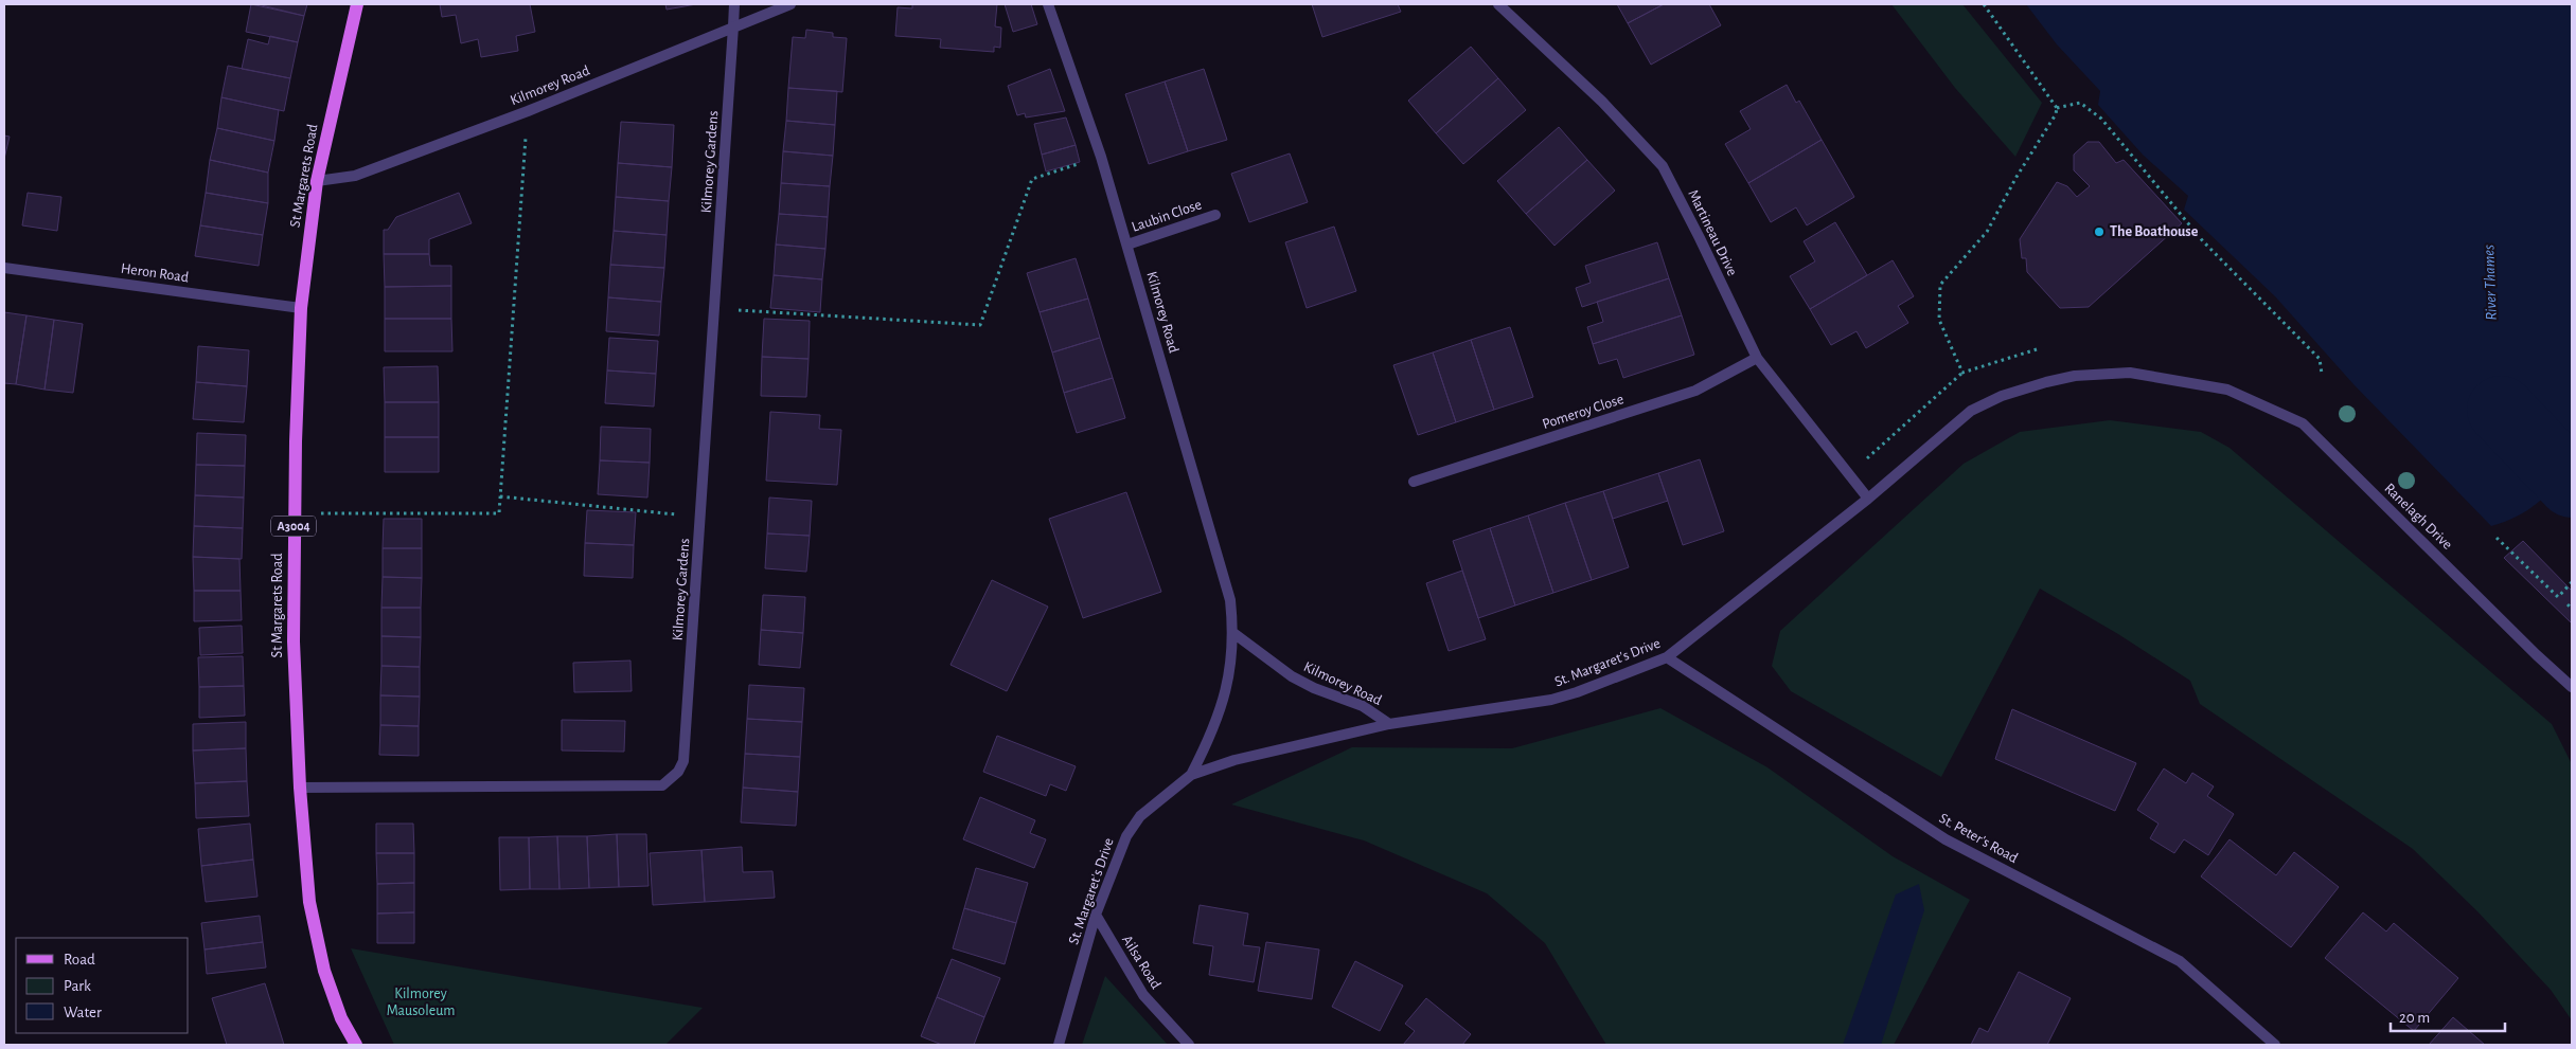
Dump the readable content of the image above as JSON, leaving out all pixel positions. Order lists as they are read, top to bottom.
{
  "streets": {
    "main road": ["St Margarets Road", "A3004"],
    "street": [
      "Kilmorey Road",
      "Kilmorey Gardens",
      "Laubin Close",
      "Martineau Drive",
      "Heron Road",
      "Pomeroy Close",
      "Ranelagh Drive",
      "St. Margaret's Drive",
      "St. Peter's Road",
      "Ailsa Road"
    ]
  },
  "crossings": [
    ["Kilmorey Road", "Kilmorey Gardens"],
    ["Kilmorey Road", "St Margarets Road"],
    ["Kilmorey Road", "Laubin Close"],
    ["Kilmorey Road", "St. Margaret's Drive"],
    ["Kilmorey Gardens", "St Margarets Road"],
    ["St Margarets Road", "Heron Road"],
    ["Martineau Drive", "Pomeroy Close"],
    ["Martineau Drive", "St. Margaret's Drive"],
    ["Ranelagh Drive", "St. Margaret's Drive"],
    ["St. Margaret's Drive", "St. Peter's Road"],
    ["St. Margaret's Drive", "Ailsa Road"]
  ],
  "water": ["River Thames"],
  "parks": ["Kilmorey Mausoleum"],
  "places": ["The Boathouse"],
  "legend": ["Road", "Park", "Water"],
  "scale_bar": "20 m"
}
